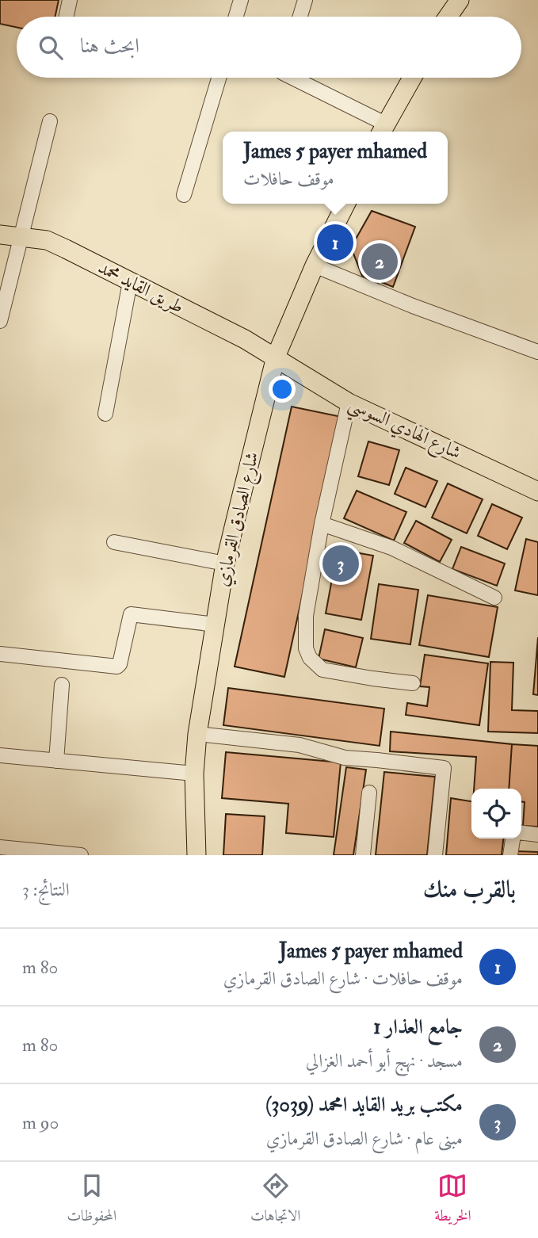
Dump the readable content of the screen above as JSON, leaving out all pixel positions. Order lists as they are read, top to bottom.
{
  "streets": {
    "main road": ["طريق القايد محمد", "شارع الهادي السوسي", "شارع الصادق القرمازي"]
  },
  "crossings": [
    ["طريق القايد محمد", "شارع الهادي السوسي"],
    ["طريق القايد محمد", "شارع الصادق القرمازي"],
    ["شارع الهادي السوسي", "شارع الصادق القرمازي"]
  ],
  "page": {
    "search": "ابحث هنا",
    "popup": ["James 5 payer mhamed", "موقف حافلات"],
    "pins": ["1", "2", "3"],
    "heading": ["بالقرب منك", "النتائج: 3"],
    "list": [
      {
        "mark": "1",
        "name": "James 5 payer mhamed",
        "note": "موقف حافلات · شارع الصادق القرمازي",
        "value": "80 m"
      },
      {
        "mark": "2",
        "name": "جامع العذار 1",
        "note": "مسجد · نهج أبو أحمد الغزالي",
        "value": "80 m"
      },
      {
        "mark": "3",
        "name": "مكتب بريد القايد امحمد (3039)",
        "note": "مبنى عام · شارع الصادق القرمازي",
        "value": "90 m"
      }
    ],
    "nav": ["الخريطة", "الاتجاهات", "المحفوظات"]
  }
}
